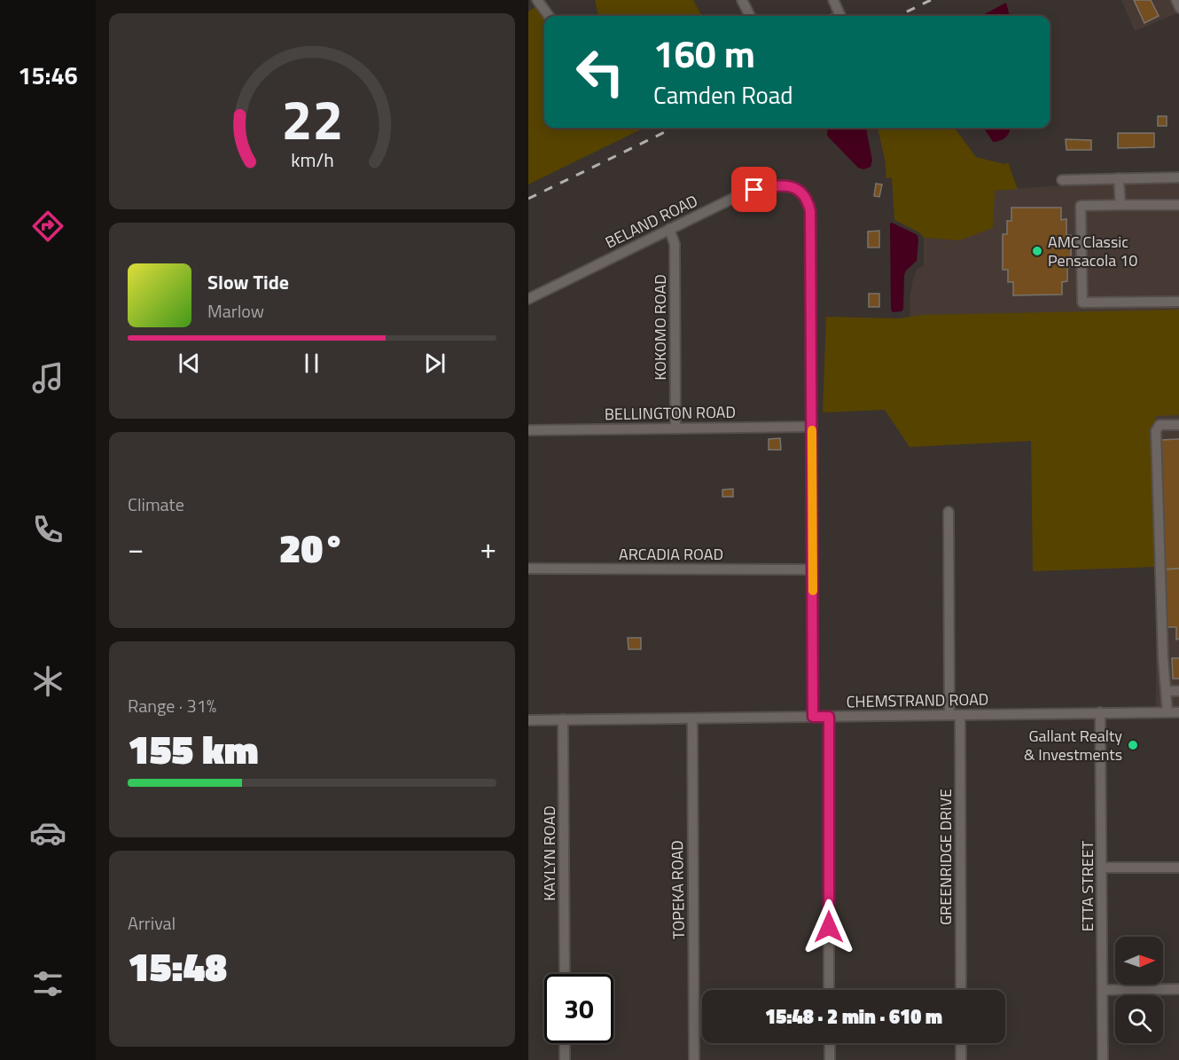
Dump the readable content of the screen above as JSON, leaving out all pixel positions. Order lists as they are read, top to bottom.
{
  "streets": {
    "street": [
      "BELAND ROAD",
      "KOKOMO ROAD",
      "BELLINGTON ROAD",
      "ARCADIA ROAD",
      "CHEMSTRAND ROAD",
      "KAYLYN ROAD",
      "GREENRIDGE DRIVE",
      "ETTA STREET",
      "TOPEKA ROAD"
    ]
  },
  "crossings": [
    ["BELAND ROAD", "KOKOMO ROAD"],
    ["BELAND ROAD", "BELLINGTON ROAD"],
    ["KOKOMO ROAD", "BELLINGTON ROAD"],
    ["CHEMSTRAND ROAD", "KAYLYN ROAD"],
    ["CHEMSTRAND ROAD", "GREENRIDGE DRIVE"],
    ["CHEMSTRAND ROAD", "ETTA STREET"],
    ["CHEMSTRAND ROAD", "TOPEKA ROAD"]
  ],
  "places": ["AMC Classic Pensacola 10", "Gallant Realty & Investments"],
  "north": "right",
  "page": {
    "tabs": "15:46",
    "turn": ["160 m", "Camden Road"],
    "song": ["Slow Tide", "Marlow"],
    "tile": [
      "Climate",
      ["Range · 31%", "155 km"],
      ["Arrival", "15:48"]
    ],
    "heat": ["−", "20°", "+"],
    "limit": "30",
    "trip": "15:48 · 2 min · 610 m",
    "gauge": ["22", "km/h"]
  }
}
